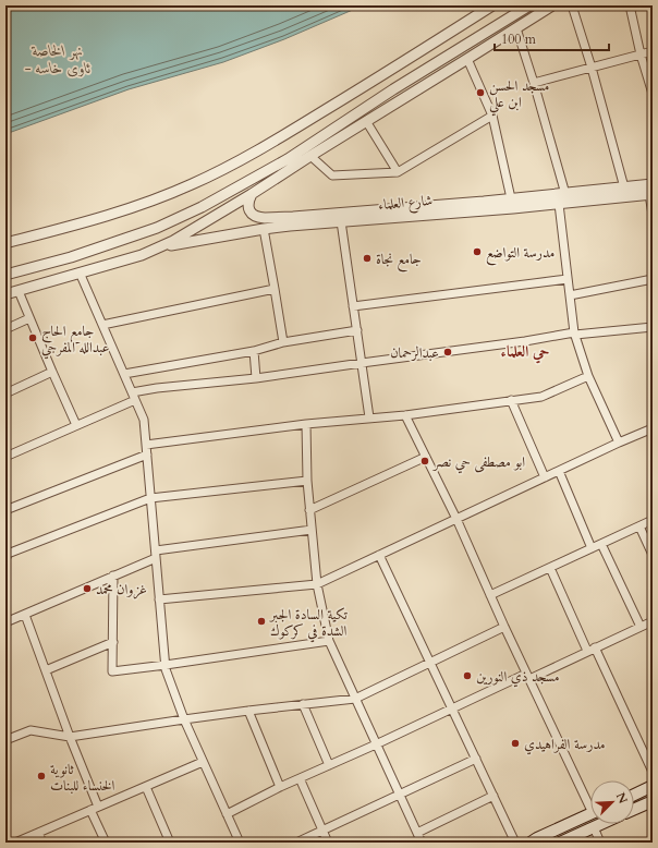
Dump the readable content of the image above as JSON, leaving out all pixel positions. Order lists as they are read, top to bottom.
{
  "streets": {
    "street": ["شارع العلماء"]
  },
  "districts": ["حي العلماء"],
  "water": ["نهر الخاصة - ئاوی خاسە"],
  "places": [
    "مسجد الحسن ابن علي",
    "مدرسة التواضع",
    "جامع نجاة",
    "جامع الحاج عبدالله المفرجي",
    "عبدالرحمان",
    "ابو مصطفى حي نصر",
    "غزوان محمد",
    "تكية السادة الجبر الشدة في كركوك",
    "مسجد ذي النورين",
    "مدرسة الفراهيدي",
    "ثانوية الخنساء للبنات"
  ],
  "scale_bar": "100 m",
  "north": "top right"
}
